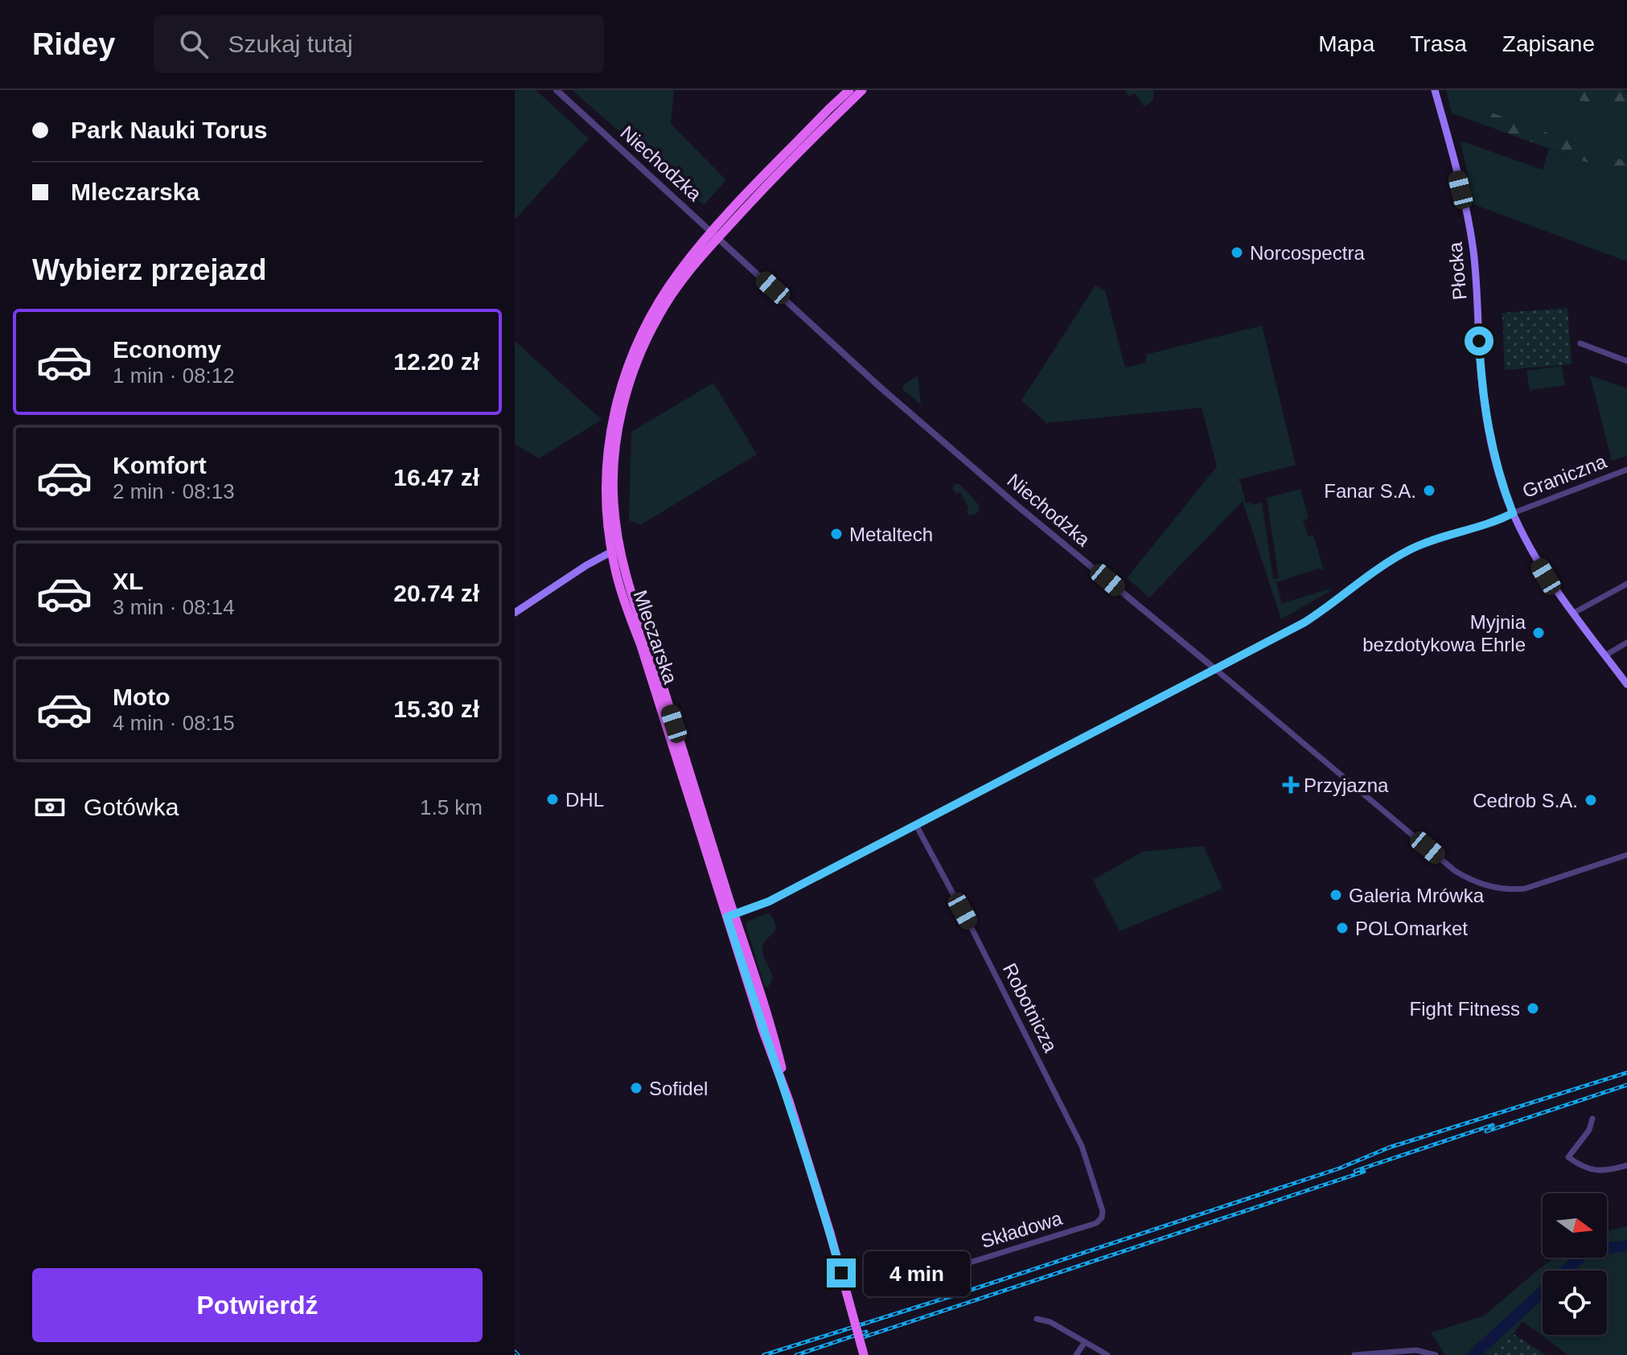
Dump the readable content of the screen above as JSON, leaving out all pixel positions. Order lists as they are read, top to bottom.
{
  "streets": {
    "main road": ["Płocka", "Mleczarska"],
    "street": [
      "Niechodzka",
      "Graniczna",
      "Robotnicza",
      "Składowa"
    ]
  },
  "crossings": [
    ["Niechodzka", "Mleczarska"],
    ["Płocka", "Graniczna"],
    ["Robotnicza", "Składowa"]
  ],
  "places": {
    "other": [
      "Norcospectra",
      "Fanar S.A.",
      "Metaltech",
      "Myjnia bezdotykowa Ehrle",
      "DHL",
      "Cedrob S.A.",
      "Galeria Mrówka",
      "POLOmarket",
      "Fight Fitness",
      "Sofidel"
    ],
    "health": ["Przyjazna"]
  },
  "north": "right",
  "page": {
    "header": "Ridey",
    "search": "Szukaj tutaj",
    "nav": ["Mapa", "Trasa", "Zapisane"],
    "banner": ["Park Nauki Torus", "Mleczarska"],
    "heading": "Wybierz przejazd",
    "list": [
      {
        "name": "Economy",
        "note": "1 min · 08:12",
        "value": "12.20 zł"
      },
      {
        "name": "Komfort",
        "note": "2 min · 08:13",
        "value": "16.47 zł"
      },
      {
        "name": "XL",
        "note": "3 min · 08:14",
        "value": "20.74 zł"
      },
      {
        "name": "Moto",
        "note": "4 min · 08:15",
        "value": "15.30 zł"
      }
    ],
    "pay": ["Gotówka", "1.5 km"],
    "bubble": "4 min",
    "buttons": "Potwierdź"
  }
}
